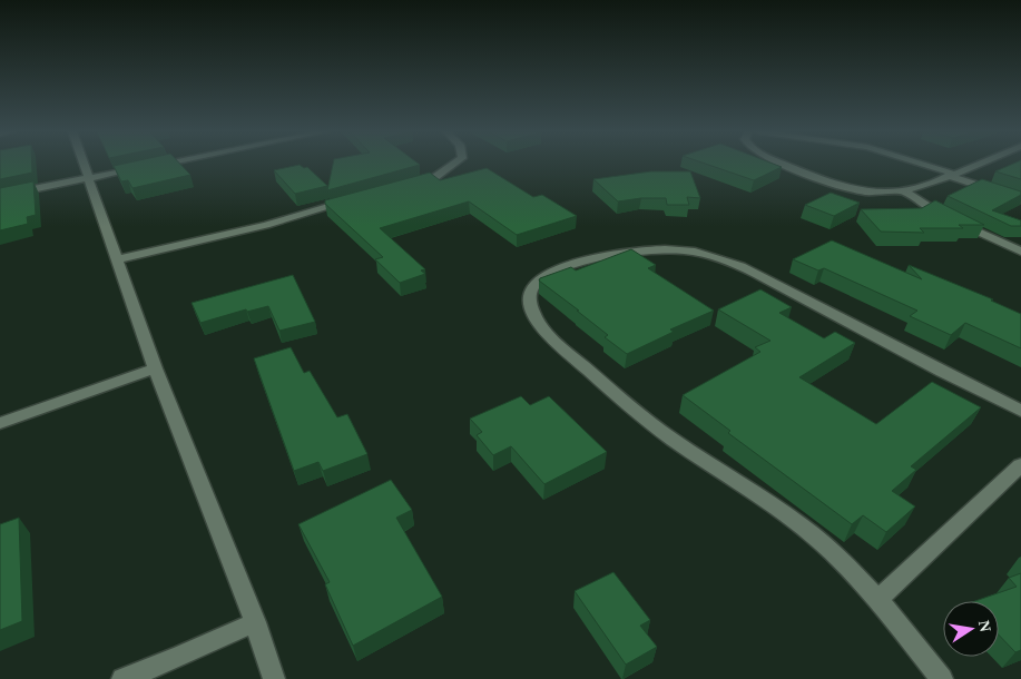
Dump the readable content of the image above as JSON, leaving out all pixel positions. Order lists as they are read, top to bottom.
{
  "north": "right"
}
